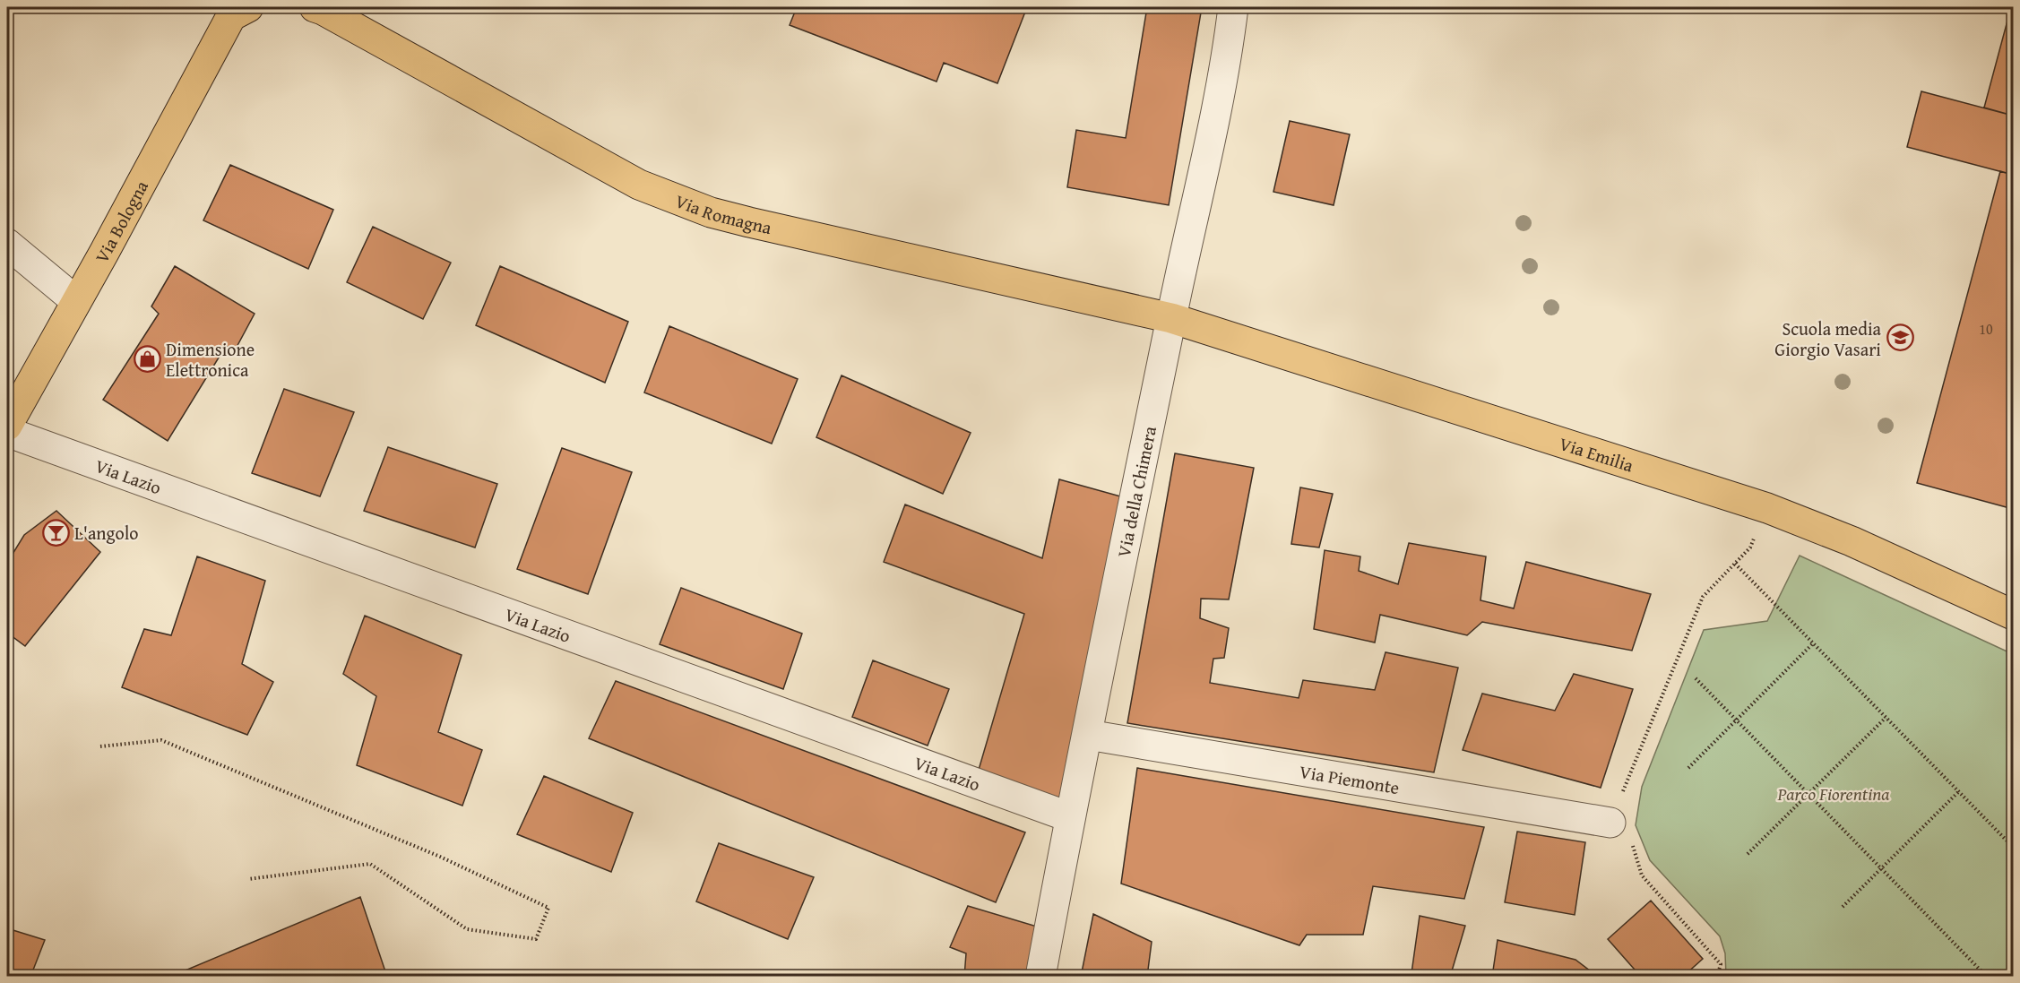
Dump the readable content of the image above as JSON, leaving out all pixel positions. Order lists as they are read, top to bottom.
{
  "streets": {
    "main road": ["Via Romagna", "Via Bologna", "Via Emilia"],
    "street": ["Via Lazio", "Via della Chimera", "Via Piemonte"]
  },
  "crossings": [
    ["Via Romagna", "Via Emilia"],
    ["Via Romagna", "Via della Chimera"],
    ["Via Emilia", "Via della Chimera"],
    ["Via Lazio", "Via della Chimera"],
    ["Via della Chimera", "Via Piemonte"]
  ],
  "parks": ["Parco Fiorentina"],
  "places": {
    "school or university": ["Scuola media Giorgio Vasari"],
    "shop": ["Dimensione Elettronica"],
    "bar": ["L'angolo"]
  },
  "house_numbers": ["10"]
}
